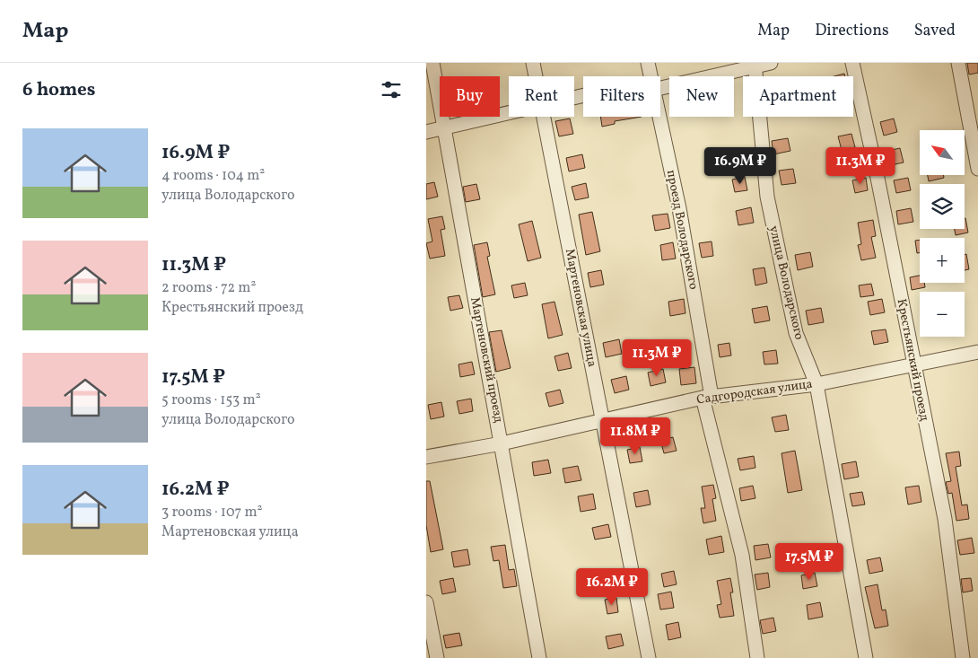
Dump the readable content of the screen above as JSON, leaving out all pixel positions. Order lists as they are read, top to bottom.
{
  "streets": {
    "street": [
      "проезд Володарского",
      "улица Володарского",
      "Мартеновская улица",
      "Мартеновский проезд",
      "Крестьянский проезд",
      "Садгородская улица"
    ]
  },
  "crossings": [
    ["проезд Володарского", "Садгородская улица"],
    ["улица Володарского", "Садгородская улица"],
    ["Мартеновская улица", "Садгородская улица"],
    ["Мартеновский проезд", "Садгородская улица"],
    ["Крестьянский проезд", "Садгородская улица"]
  ],
  "north": "top left",
  "page": {
    "header": "Map",
    "nav": ["Map", "Directions", "Saved"],
    "heading": "6 homes",
    "chip": [
      "Buy",
      "Rent",
      "Filters",
      "New",
      "Apartment"
    ],
    "list": [
      {
        "name": "16.9M ₽",
        "note": "4 rooms · 104 m² · улица Володарского"
      },
      {
        "name": "11.3M ₽",
        "note": "2 rooms · 72 m² · Крестьянский проезд"
      },
      {
        "name": "17.5M ₽",
        "note": "5 rooms · 153 m² · улица Володарского"
      },
      {
        "name": "16.2M ₽",
        "note": "3 rooms · 107 m² · Мартеновская улица"
      }
    ],
    "map_buttons": ["+", "−"],
    "price": [
      "16.9M ₽",
      "11.3M ₽",
      "11.3M ₽",
      "11.8M ₽",
      "17.5M ₽",
      "16.2M ₽"
    ]
  }
}
